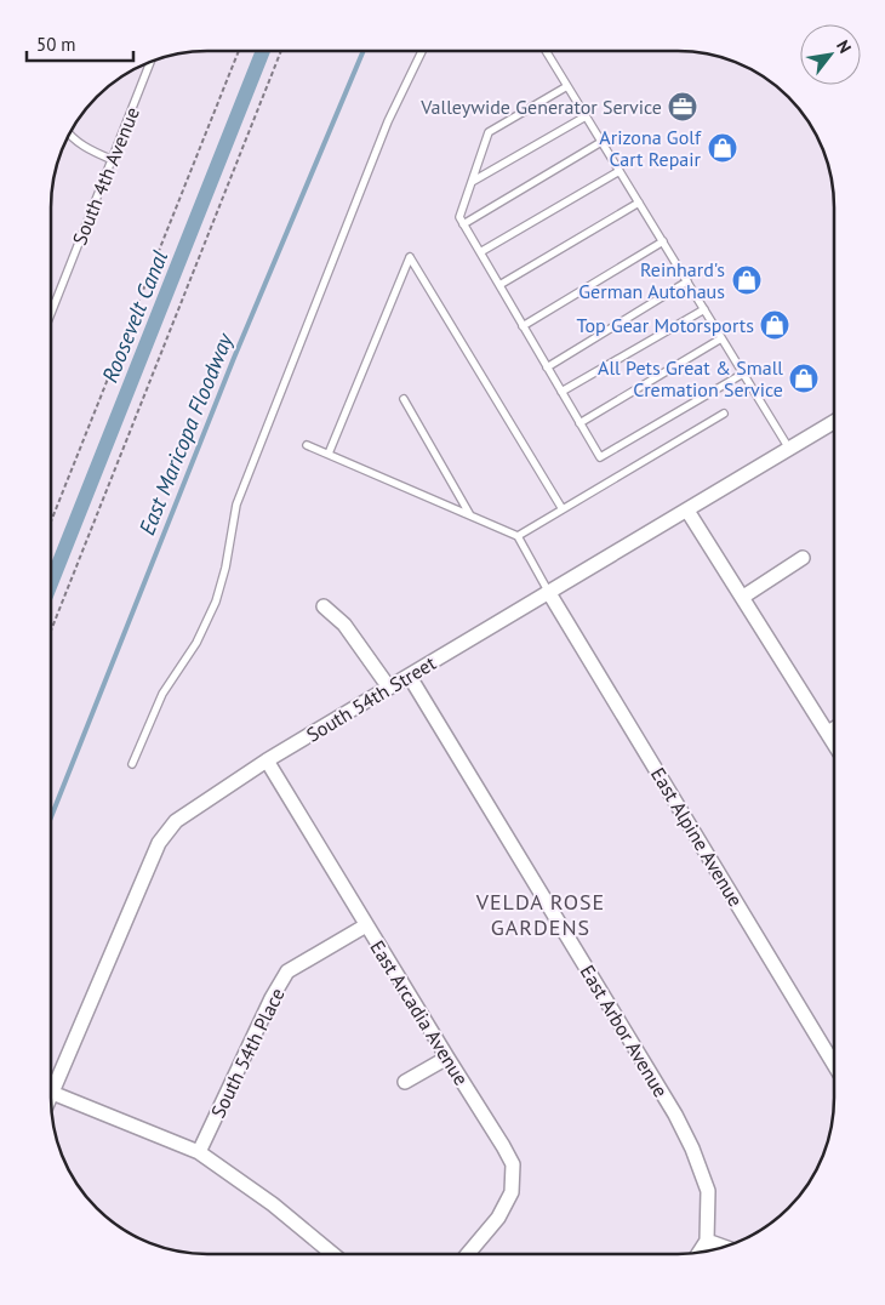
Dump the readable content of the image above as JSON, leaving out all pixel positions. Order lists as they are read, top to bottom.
{
  "streets": {
    "street": [
      "South 54th Street",
      "East Alpine Avenue",
      "East Arcadia Avenue",
      "East Arbor Avenue",
      "South 54th Place"
    ],
    "lane": ["South 4th Avenue"]
  },
  "crossings": [
    ["South 54th Street", "East Alpine Avenue"],
    ["South 54th Street", "East Arcadia Avenue"],
    ["South 54th Street", "East Arbor Avenue"],
    ["East Arcadia Avenue", "South 54th Place"]
  ],
  "districts": ["VELDA ROSE GARDENS"],
  "water": ["Roosevelt Canal", "East Maricopa Floodway"],
  "places": {
    "office": ["Valleywide Generator Service"],
    "shop": [
      "Arizona Golf Cart Repair",
      "Reinhard's German Autohaus",
      "Top Gear Motorsports",
      "All Pets Great & Small Cremation Service"
    ]
  },
  "scale_bar": "50 m",
  "north": "top right"
}
